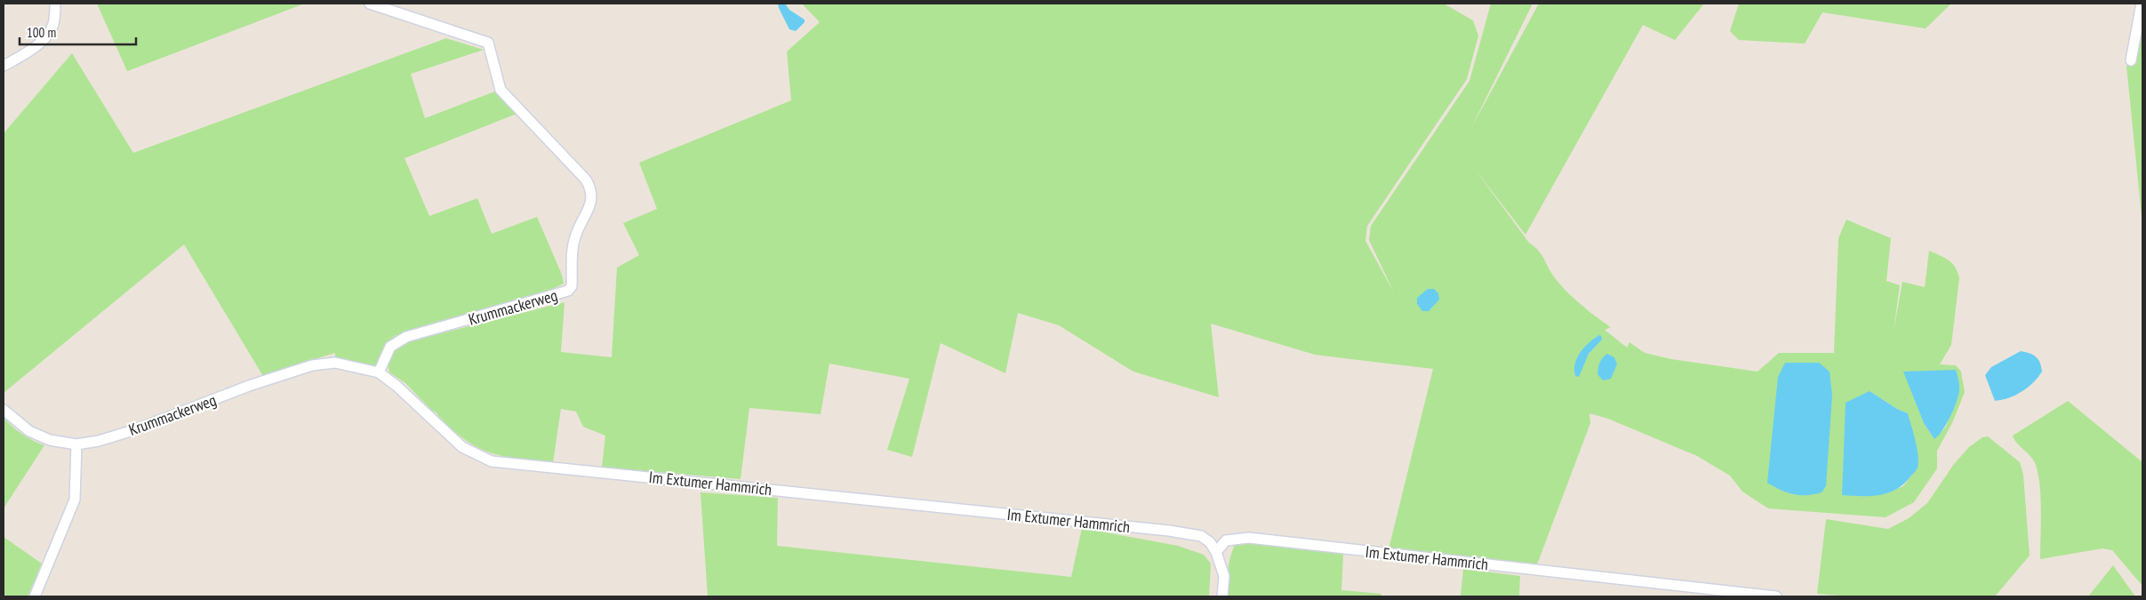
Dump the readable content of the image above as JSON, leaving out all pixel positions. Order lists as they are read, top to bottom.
{
  "streets": {
    "street": ["Krummackerweg", "Im Extumer Hammrich"]
  },
  "crossings": [
    ["Krummackerweg", "Im Extumer Hammrich"]
  ],
  "scale_bar": "100 m"
}
